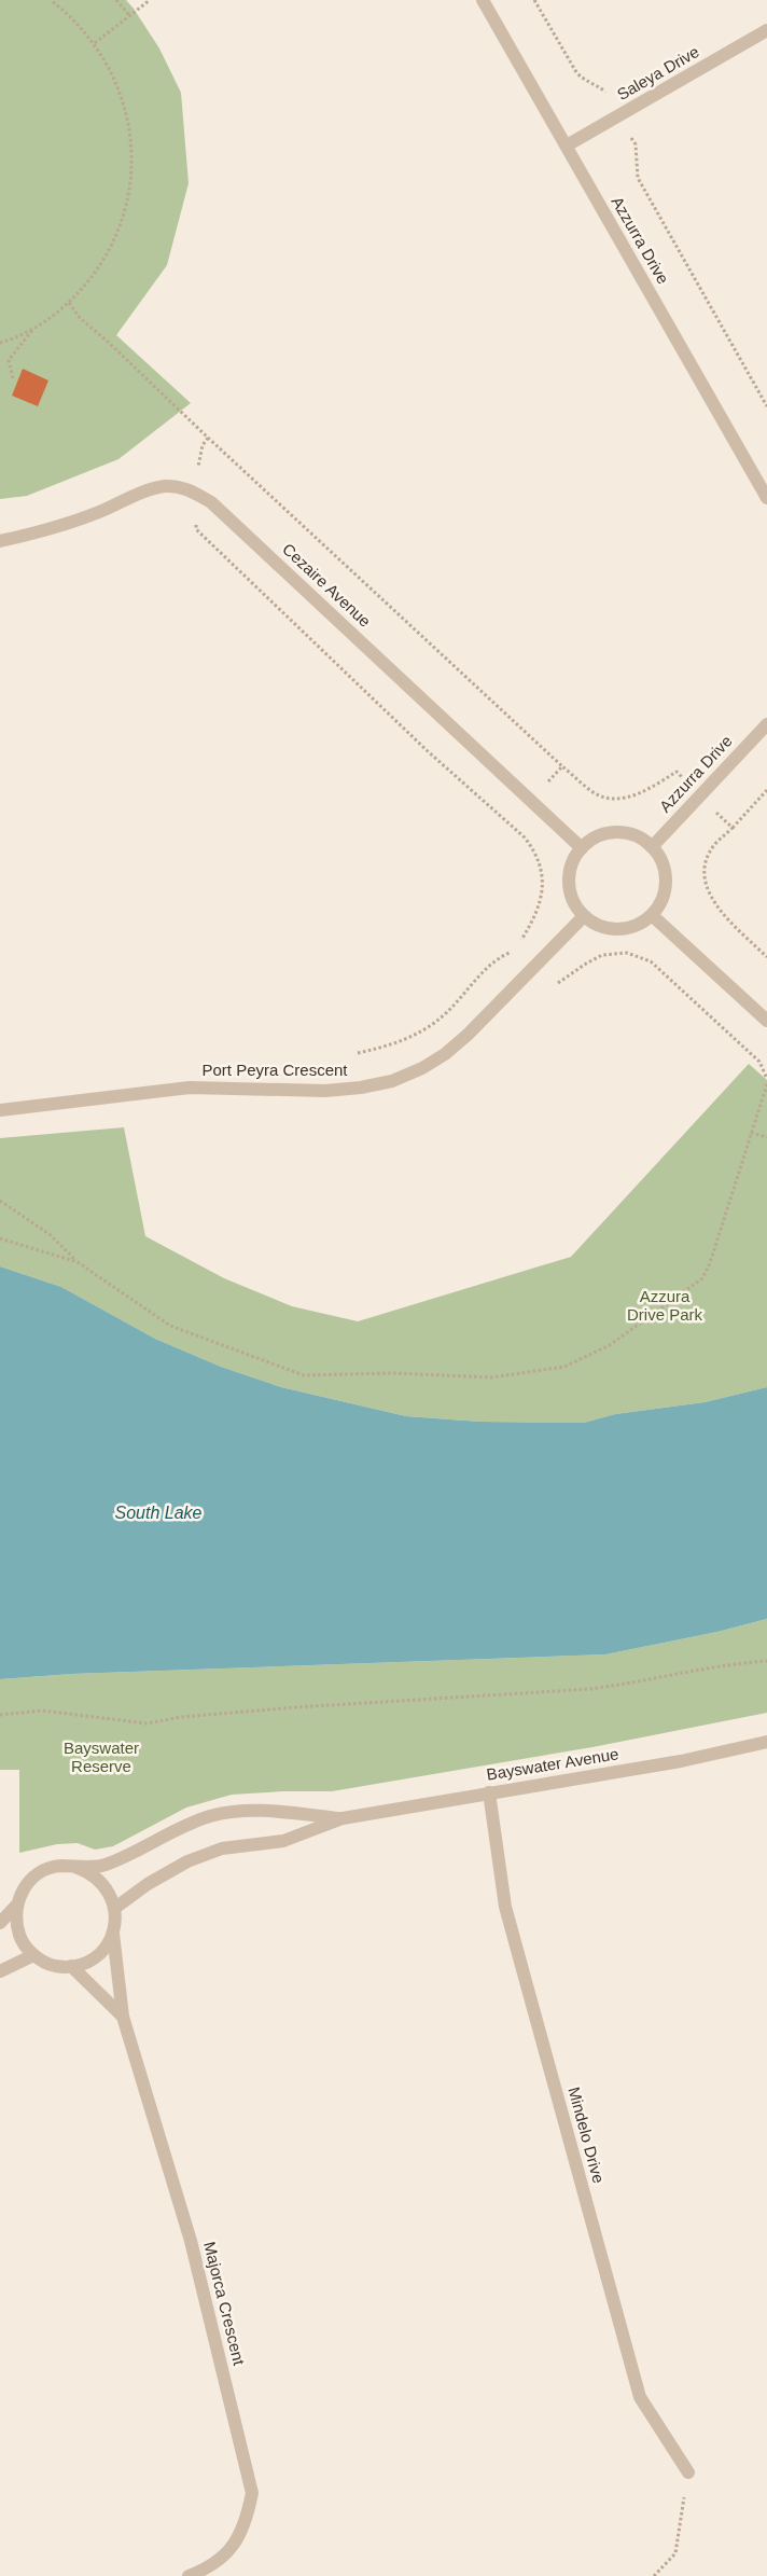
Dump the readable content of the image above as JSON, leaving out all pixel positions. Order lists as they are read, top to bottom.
{
  "streets": {
    "street": [
      "Saleya Drive",
      "Azzurra Drive",
      "Cezaire Avenue",
      "Port Peyra Crescent",
      "Bayswater Avenue",
      "Mindelo Drive",
      "Majorca Crescent"
    ]
  },
  "crossings": [
    ["Saleya Drive", "Azzurra Drive"],
    ["Azzurra Drive", "Cezaire Avenue"],
    ["Azzurra Drive", "Port Peyra Crescent"],
    ["Cezaire Avenue", "Port Peyra Crescent"],
    ["Bayswater Avenue", "Mindelo Drive"],
    ["Bayswater Avenue", "Majorca Crescent"]
  ],
  "water": ["South Lake"],
  "parks": ["Azzura Drive Park", "Bayswater Reserve"]
}
